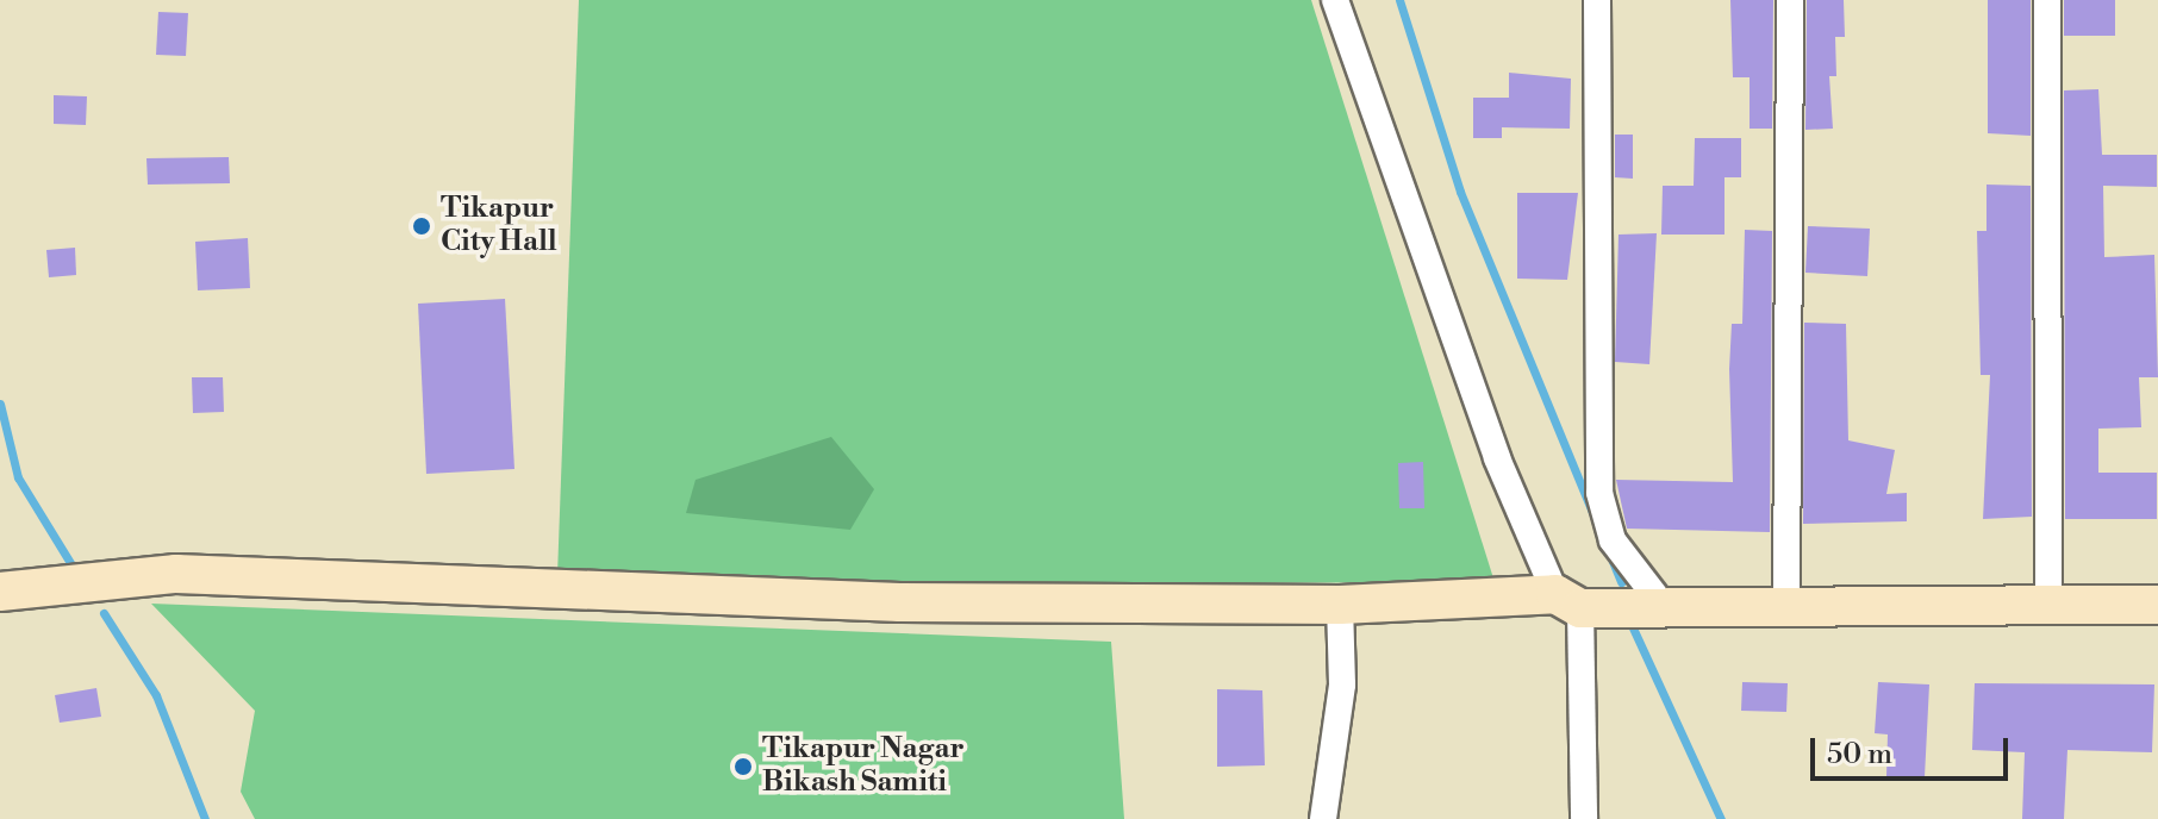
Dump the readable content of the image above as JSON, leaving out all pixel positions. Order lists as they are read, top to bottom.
{
  "places": ["Tikapur City Hall", "Tikapur Nagar Bikash Samiti"],
  "scale_bar": "50 m"
}
